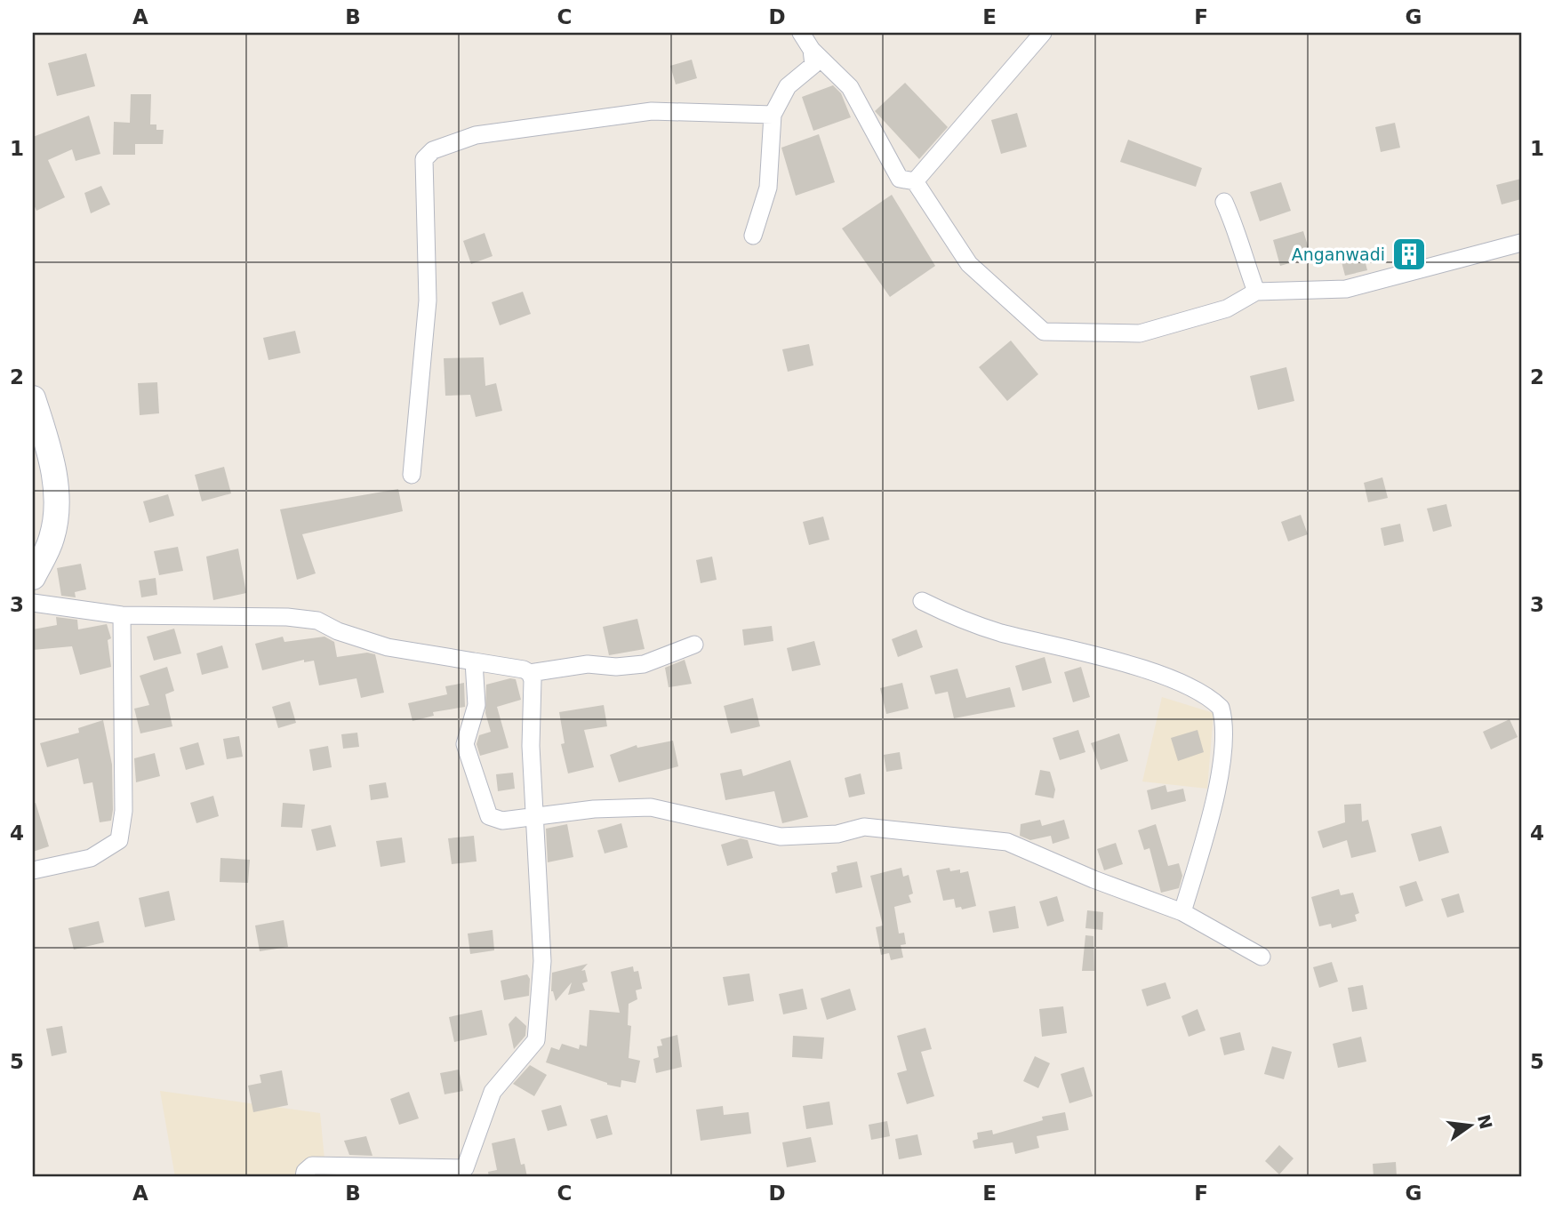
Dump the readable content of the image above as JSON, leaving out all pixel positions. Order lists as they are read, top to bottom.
{
  "places": {
    "building": ["Anganwadi"]
  },
  "north": "right",
  "grid": {
    "columns": [
      "A",
      "B",
      "C",
      "D",
      "E",
      "F",
      "G"
    ],
    "rows": [
      "1",
      "2",
      "3",
      "4",
      "5"
    ]
  }
}
